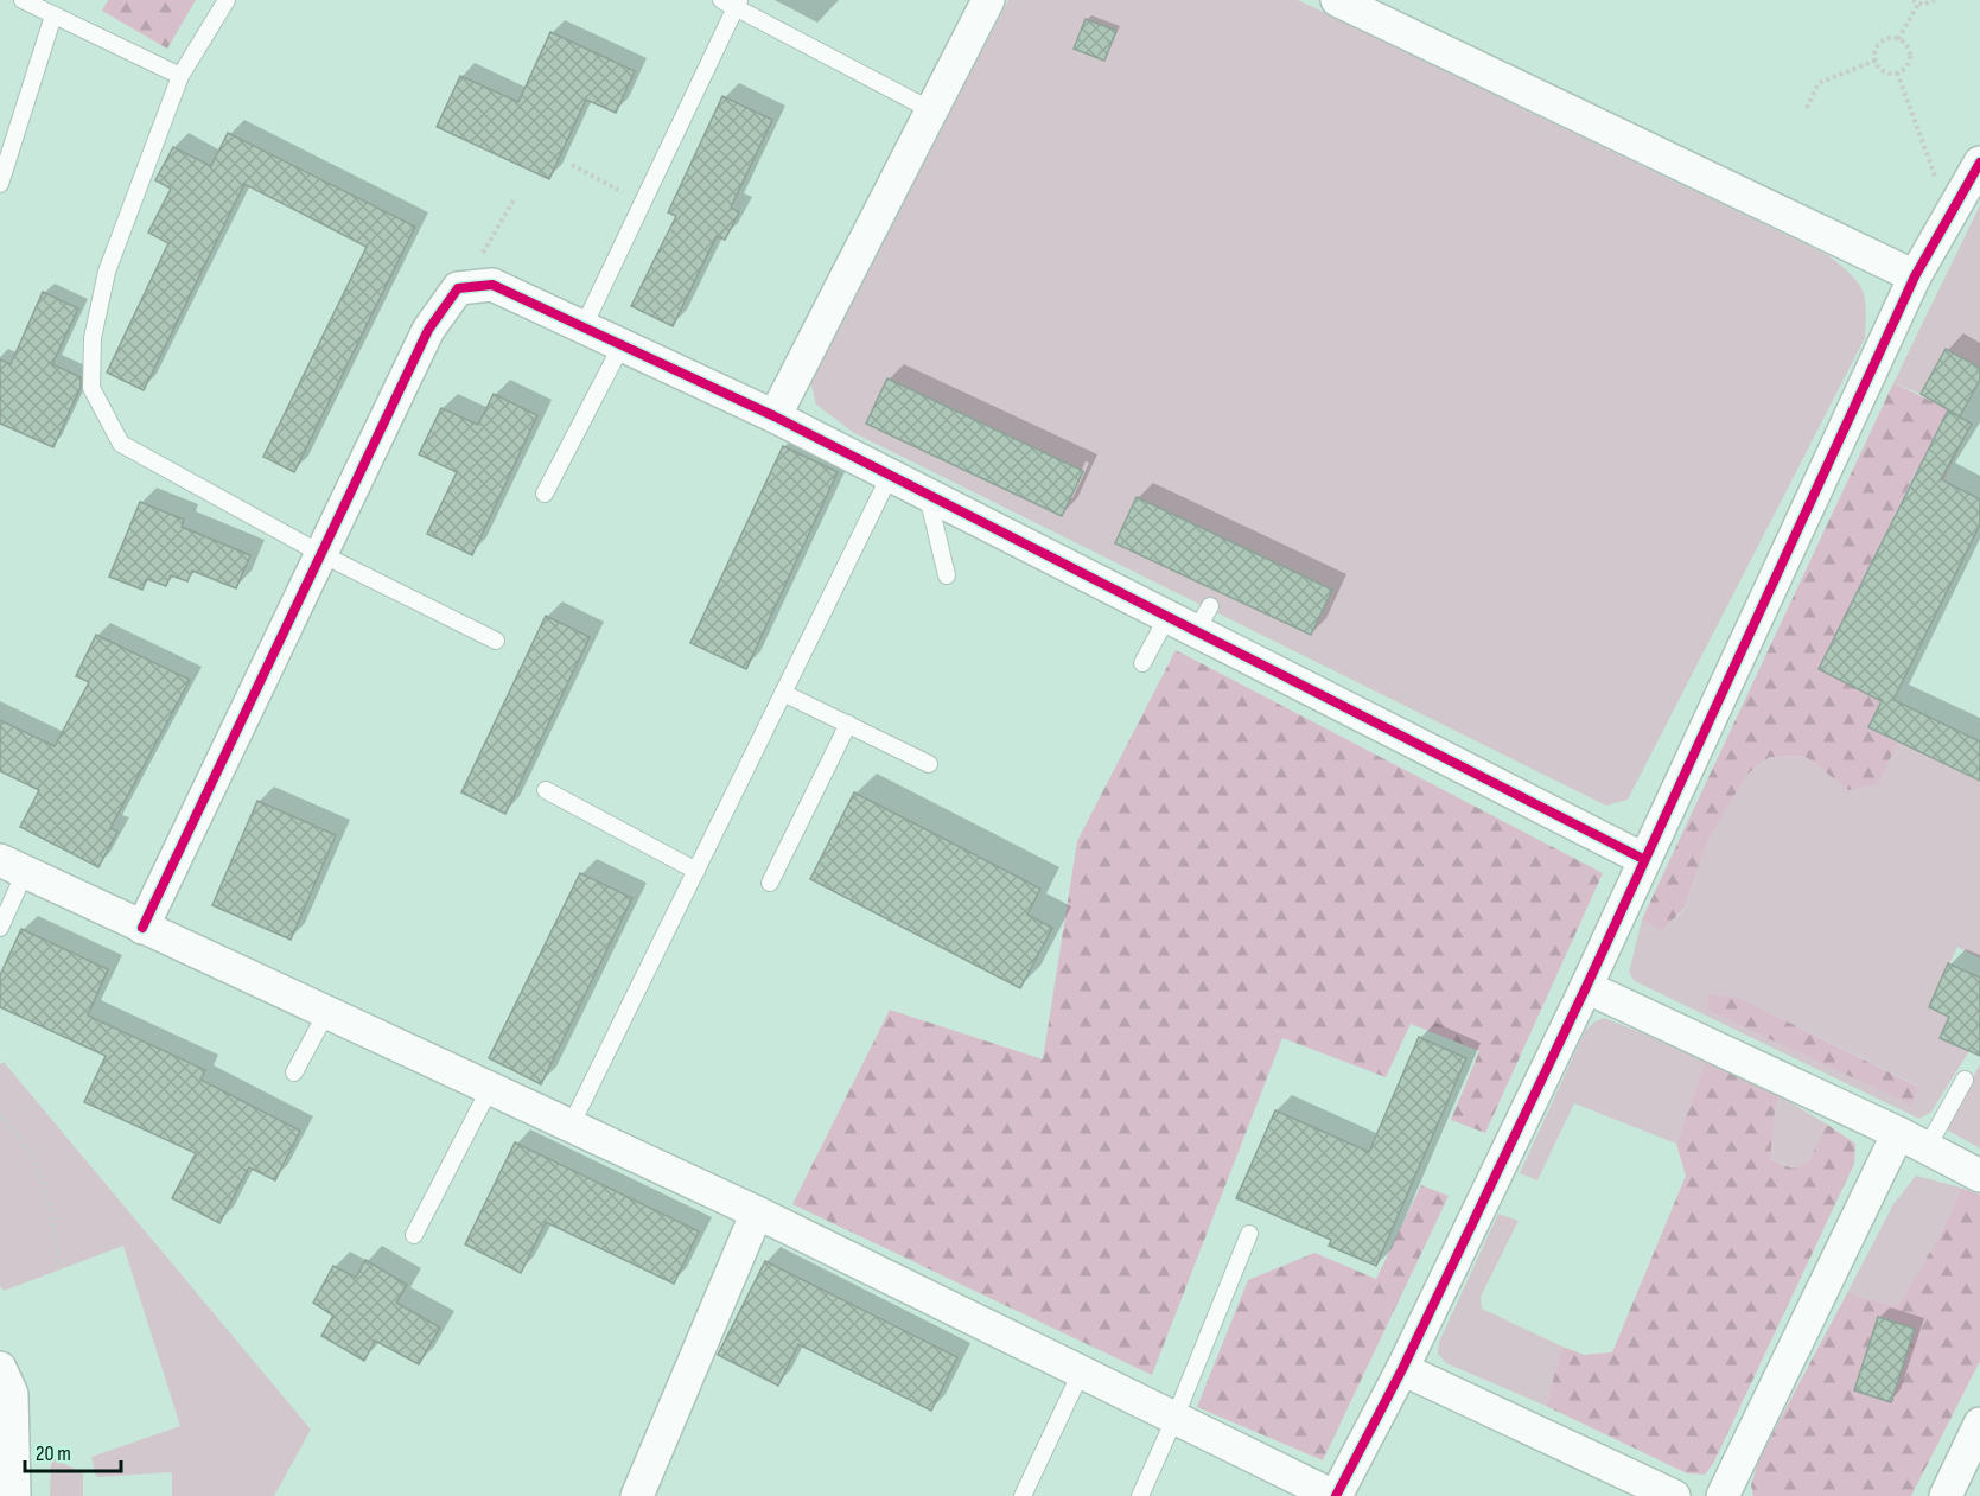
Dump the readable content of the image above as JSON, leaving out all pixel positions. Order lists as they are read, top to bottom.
{
  "scale_bar": "20 m"
}
